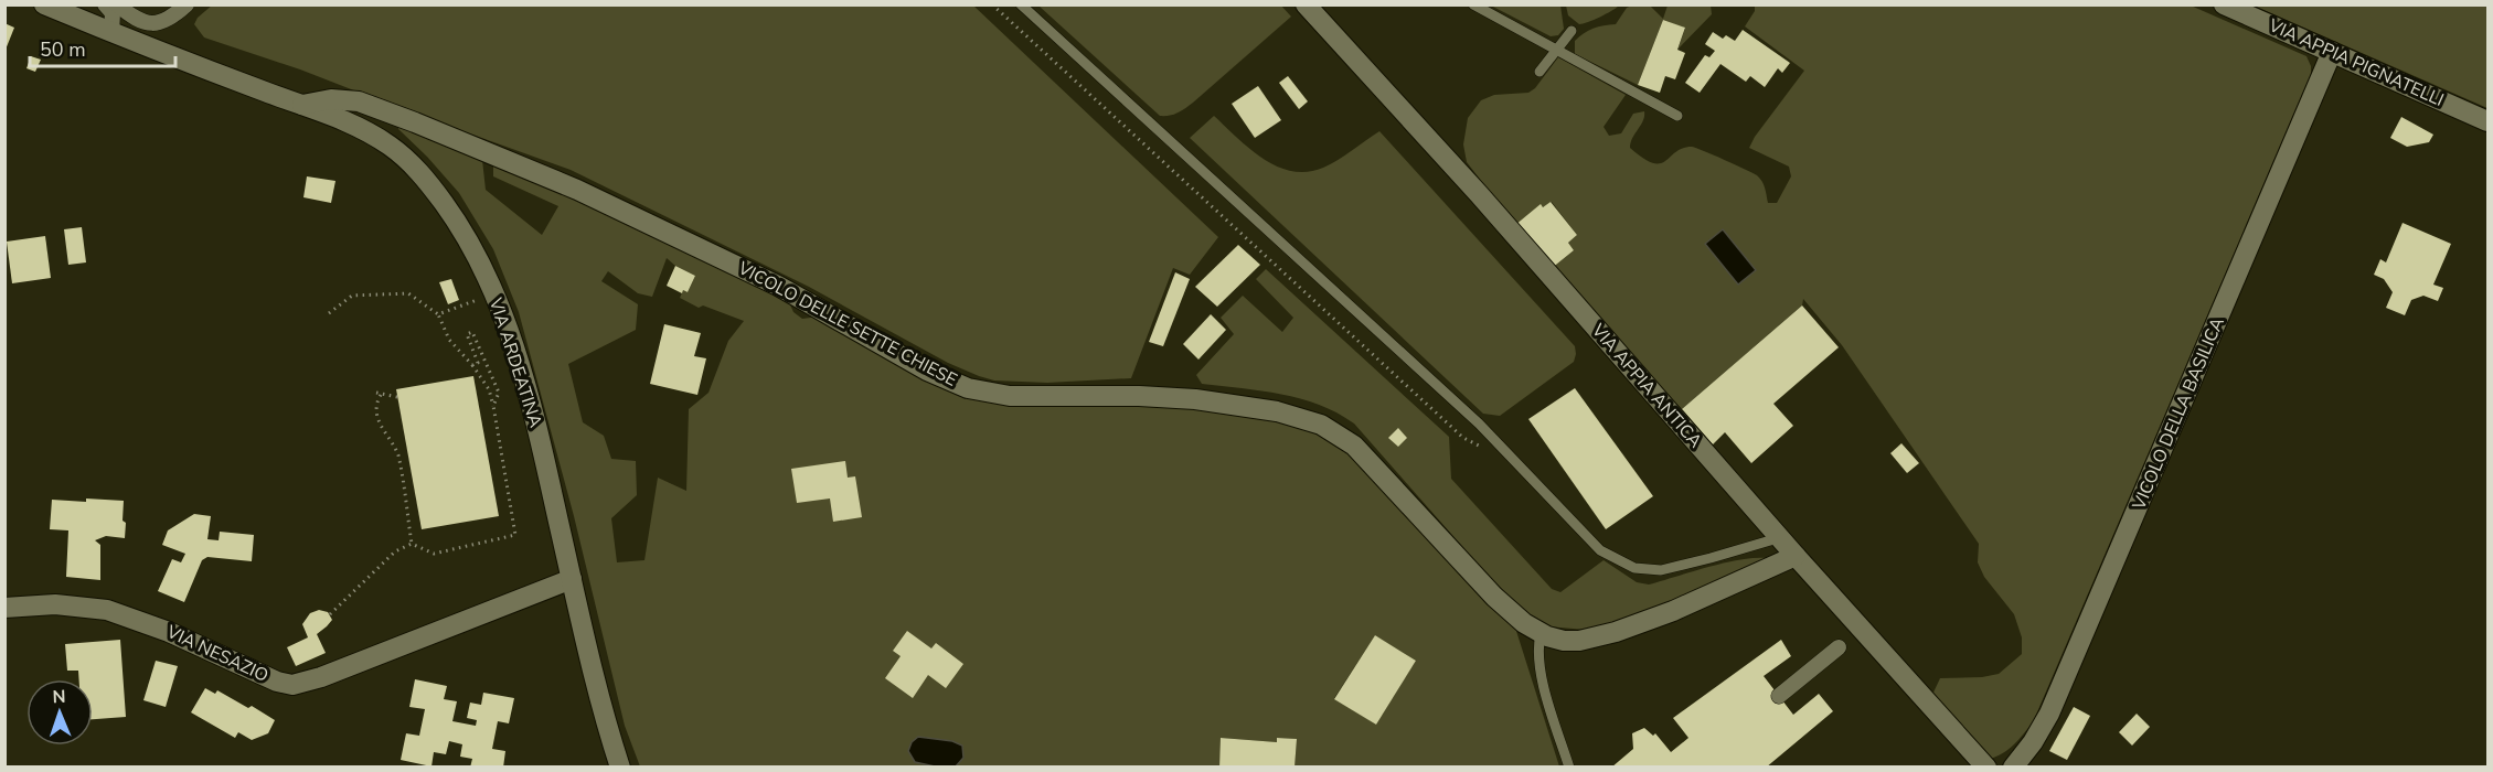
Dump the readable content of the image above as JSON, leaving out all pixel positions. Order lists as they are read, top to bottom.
{
  "streets": {
    "main road": [
      "VIA APPIA PIGNATELLI",
      "VICOLO DELLE SETTE CHIESE",
      "VIA ARDEATINA",
      "VIA APPIA ANTICA",
      "VICOLO DELLA BASILICA",
      "VIA NESAZIO"
    ]
  },
  "crossings": [
    ["VIA APPIA PIGNATELLI", "VICOLO DELLA BASILICA"],
    ["VICOLO DELLE SETTE CHIESE", "VIA ARDEATINA"],
    ["VICOLO DELLE SETTE CHIESE", "VIA APPIA ANTICA"],
    ["VIA ARDEATINA", "VIA NESAZIO"]
  ],
  "scale_bar": "50 m",
  "north": "top"
}
